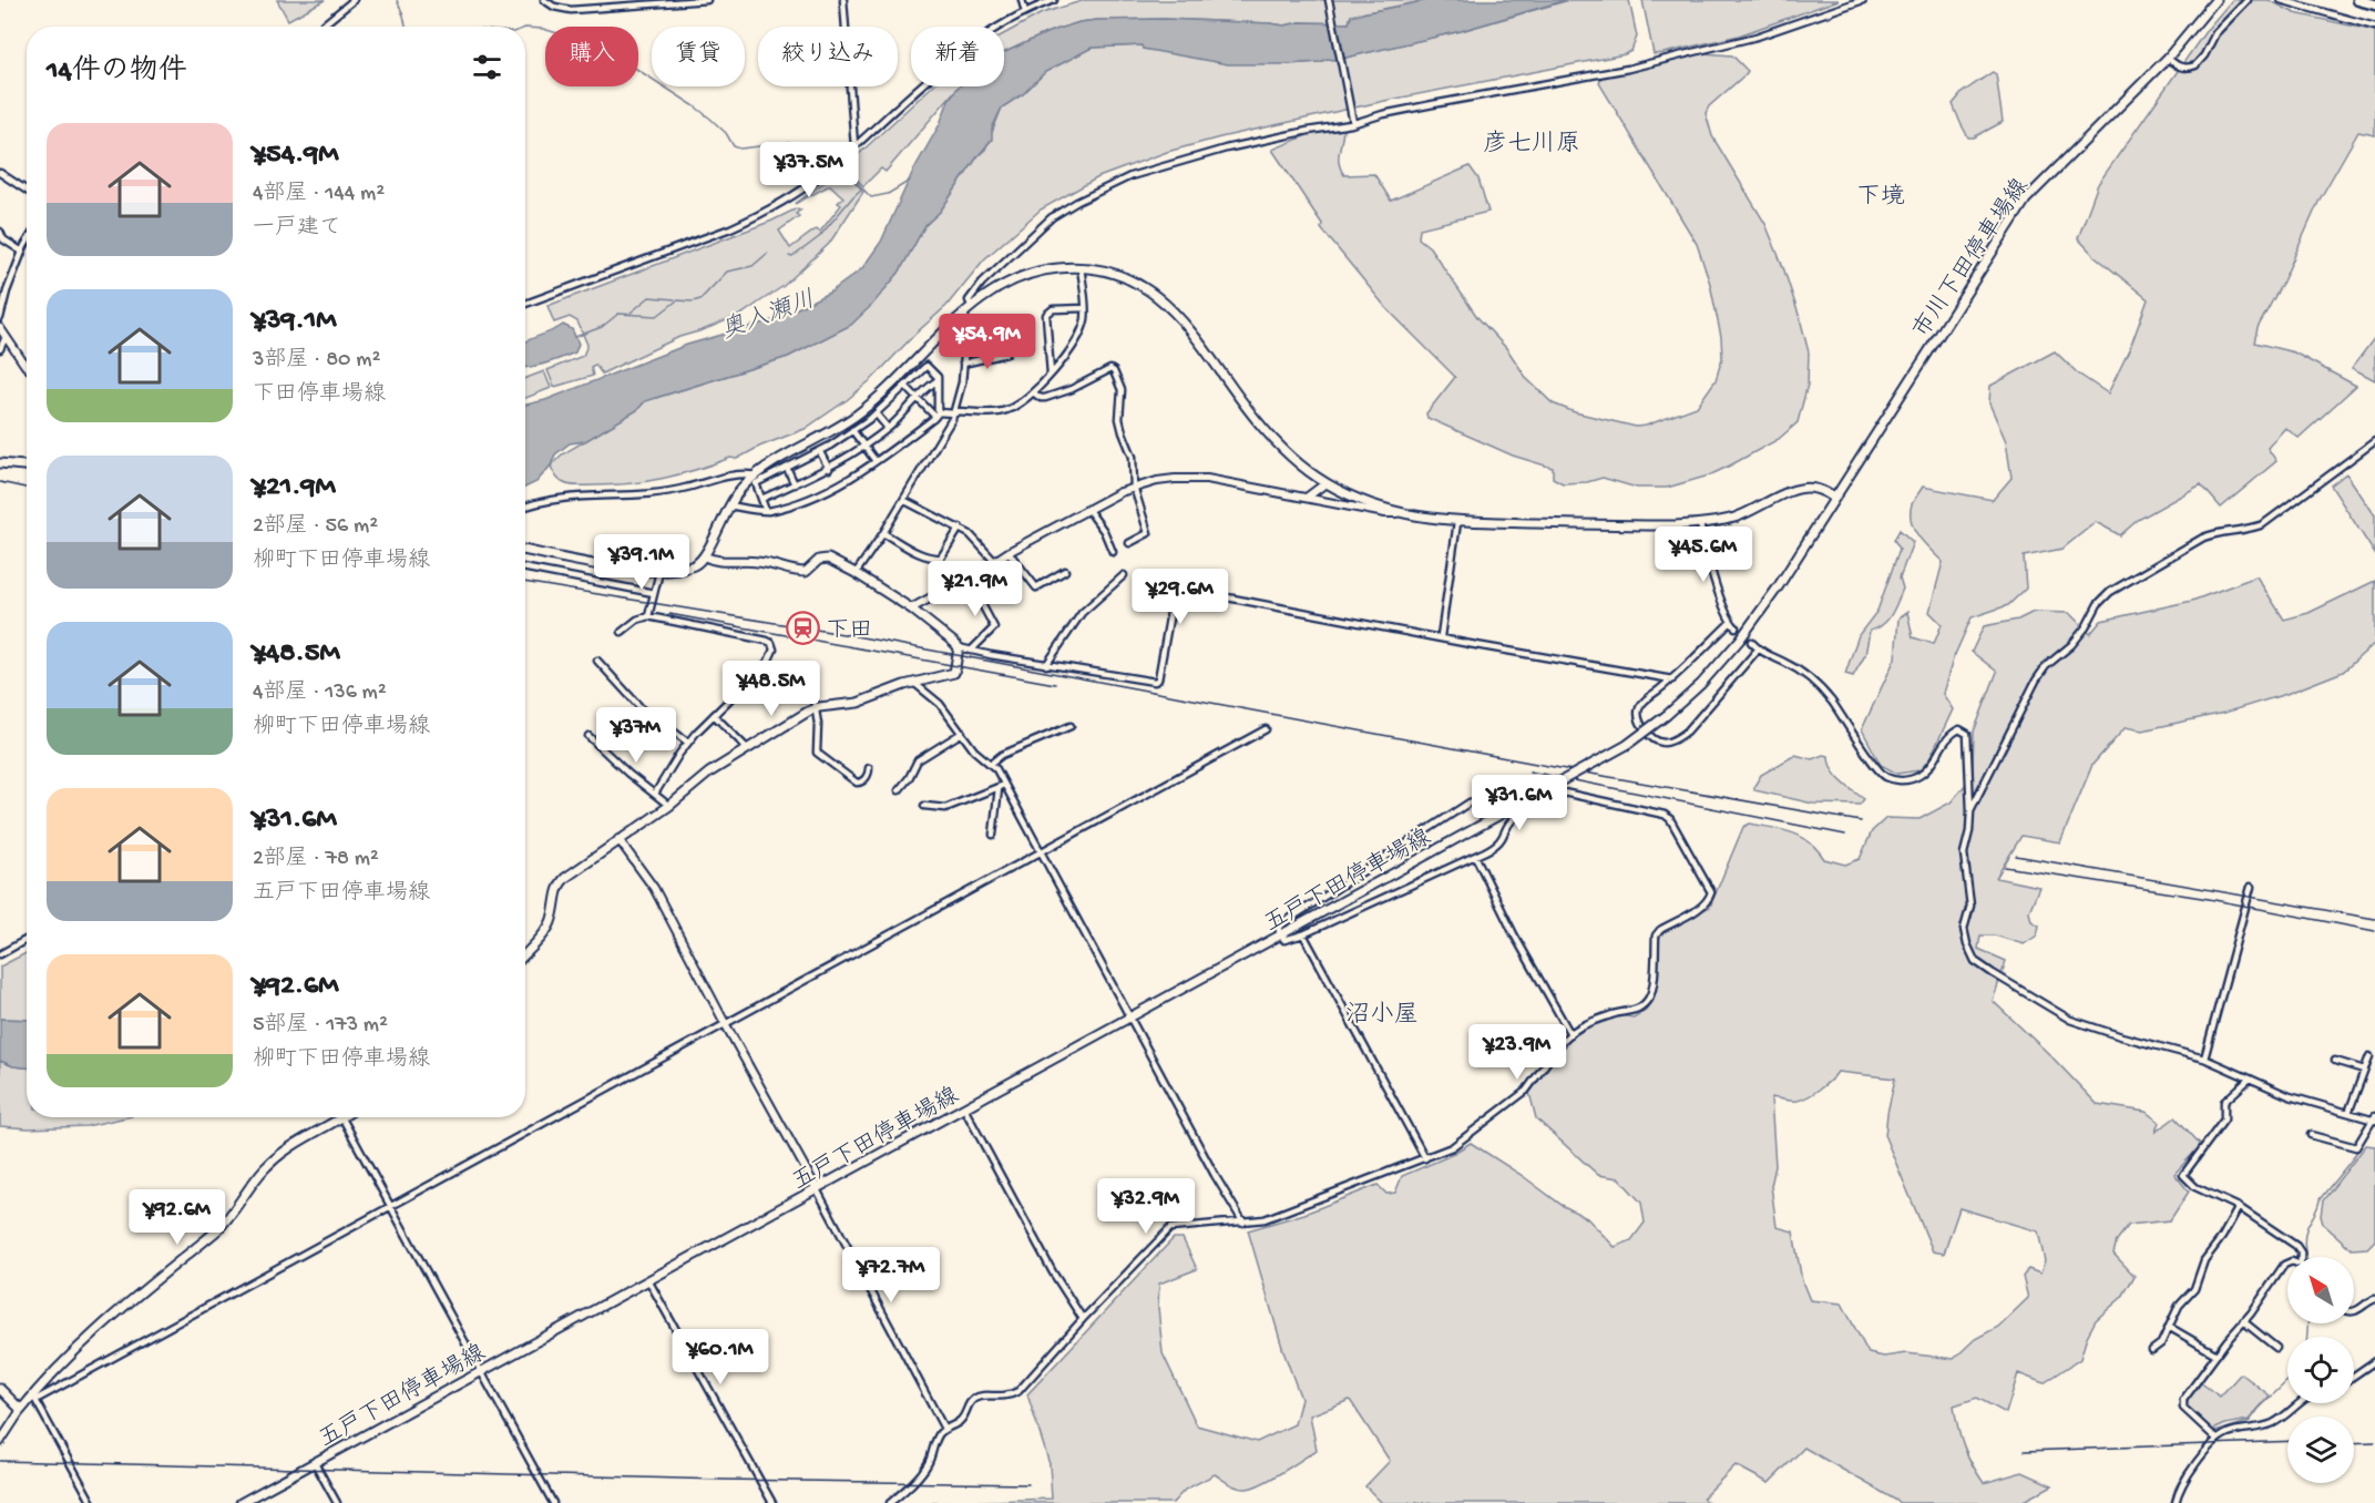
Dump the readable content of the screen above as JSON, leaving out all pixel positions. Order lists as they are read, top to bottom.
{
  "streets": {
    "main road": ["市川下田停車場線", "五戸下田停車場線"]
  },
  "crossings": [
    ["市川下田停車場線", "五戸下田停車場線"]
  ],
  "districts": ["彦七川原", "下境", "沼小屋"],
  "water": ["奥入瀬川"],
  "places": {
    "station": ["下田"]
  },
  "north": "top left",
  "page": {
    "chip": [
      "購入",
      "賃貸",
      "絞り込み",
      "新着"
    ],
    "heading": "14件の物件",
    "list": [
      {
        "name": "¥54.9M",
        "note": "4部屋 · 144 m² · 一戸建て"
      },
      {
        "name": "¥39.1M",
        "note": "3部屋 · 80 m² · 下田停車場線"
      },
      {
        "name": "¥21.9M",
        "note": "2部屋 · 56 m² · 柳町下田停車場線"
      },
      {
        "name": "¥48.5M",
        "note": "4部屋 · 136 m² · 柳町下田停車場線"
      },
      {
        "name": "¥31.6M",
        "note": "2部屋 · 78 m² · 五戸下田停車場線"
      },
      {
        "name": "¥92.6M",
        "note": "5部屋 · 173 m² · 柳町下田停車場線"
      }
    ],
    "price": [
      "¥37.5M",
      "¥54.9M",
      "¥45.6M",
      "¥39.1M",
      "¥21.9M",
      "¥29.6M",
      "¥48.5M",
      "¥37M",
      "¥31.6M",
      "¥23.9M",
      "¥32.9M",
      "¥92.6M",
      "¥72.7M",
      "¥60.1M"
    ]
  }
}
